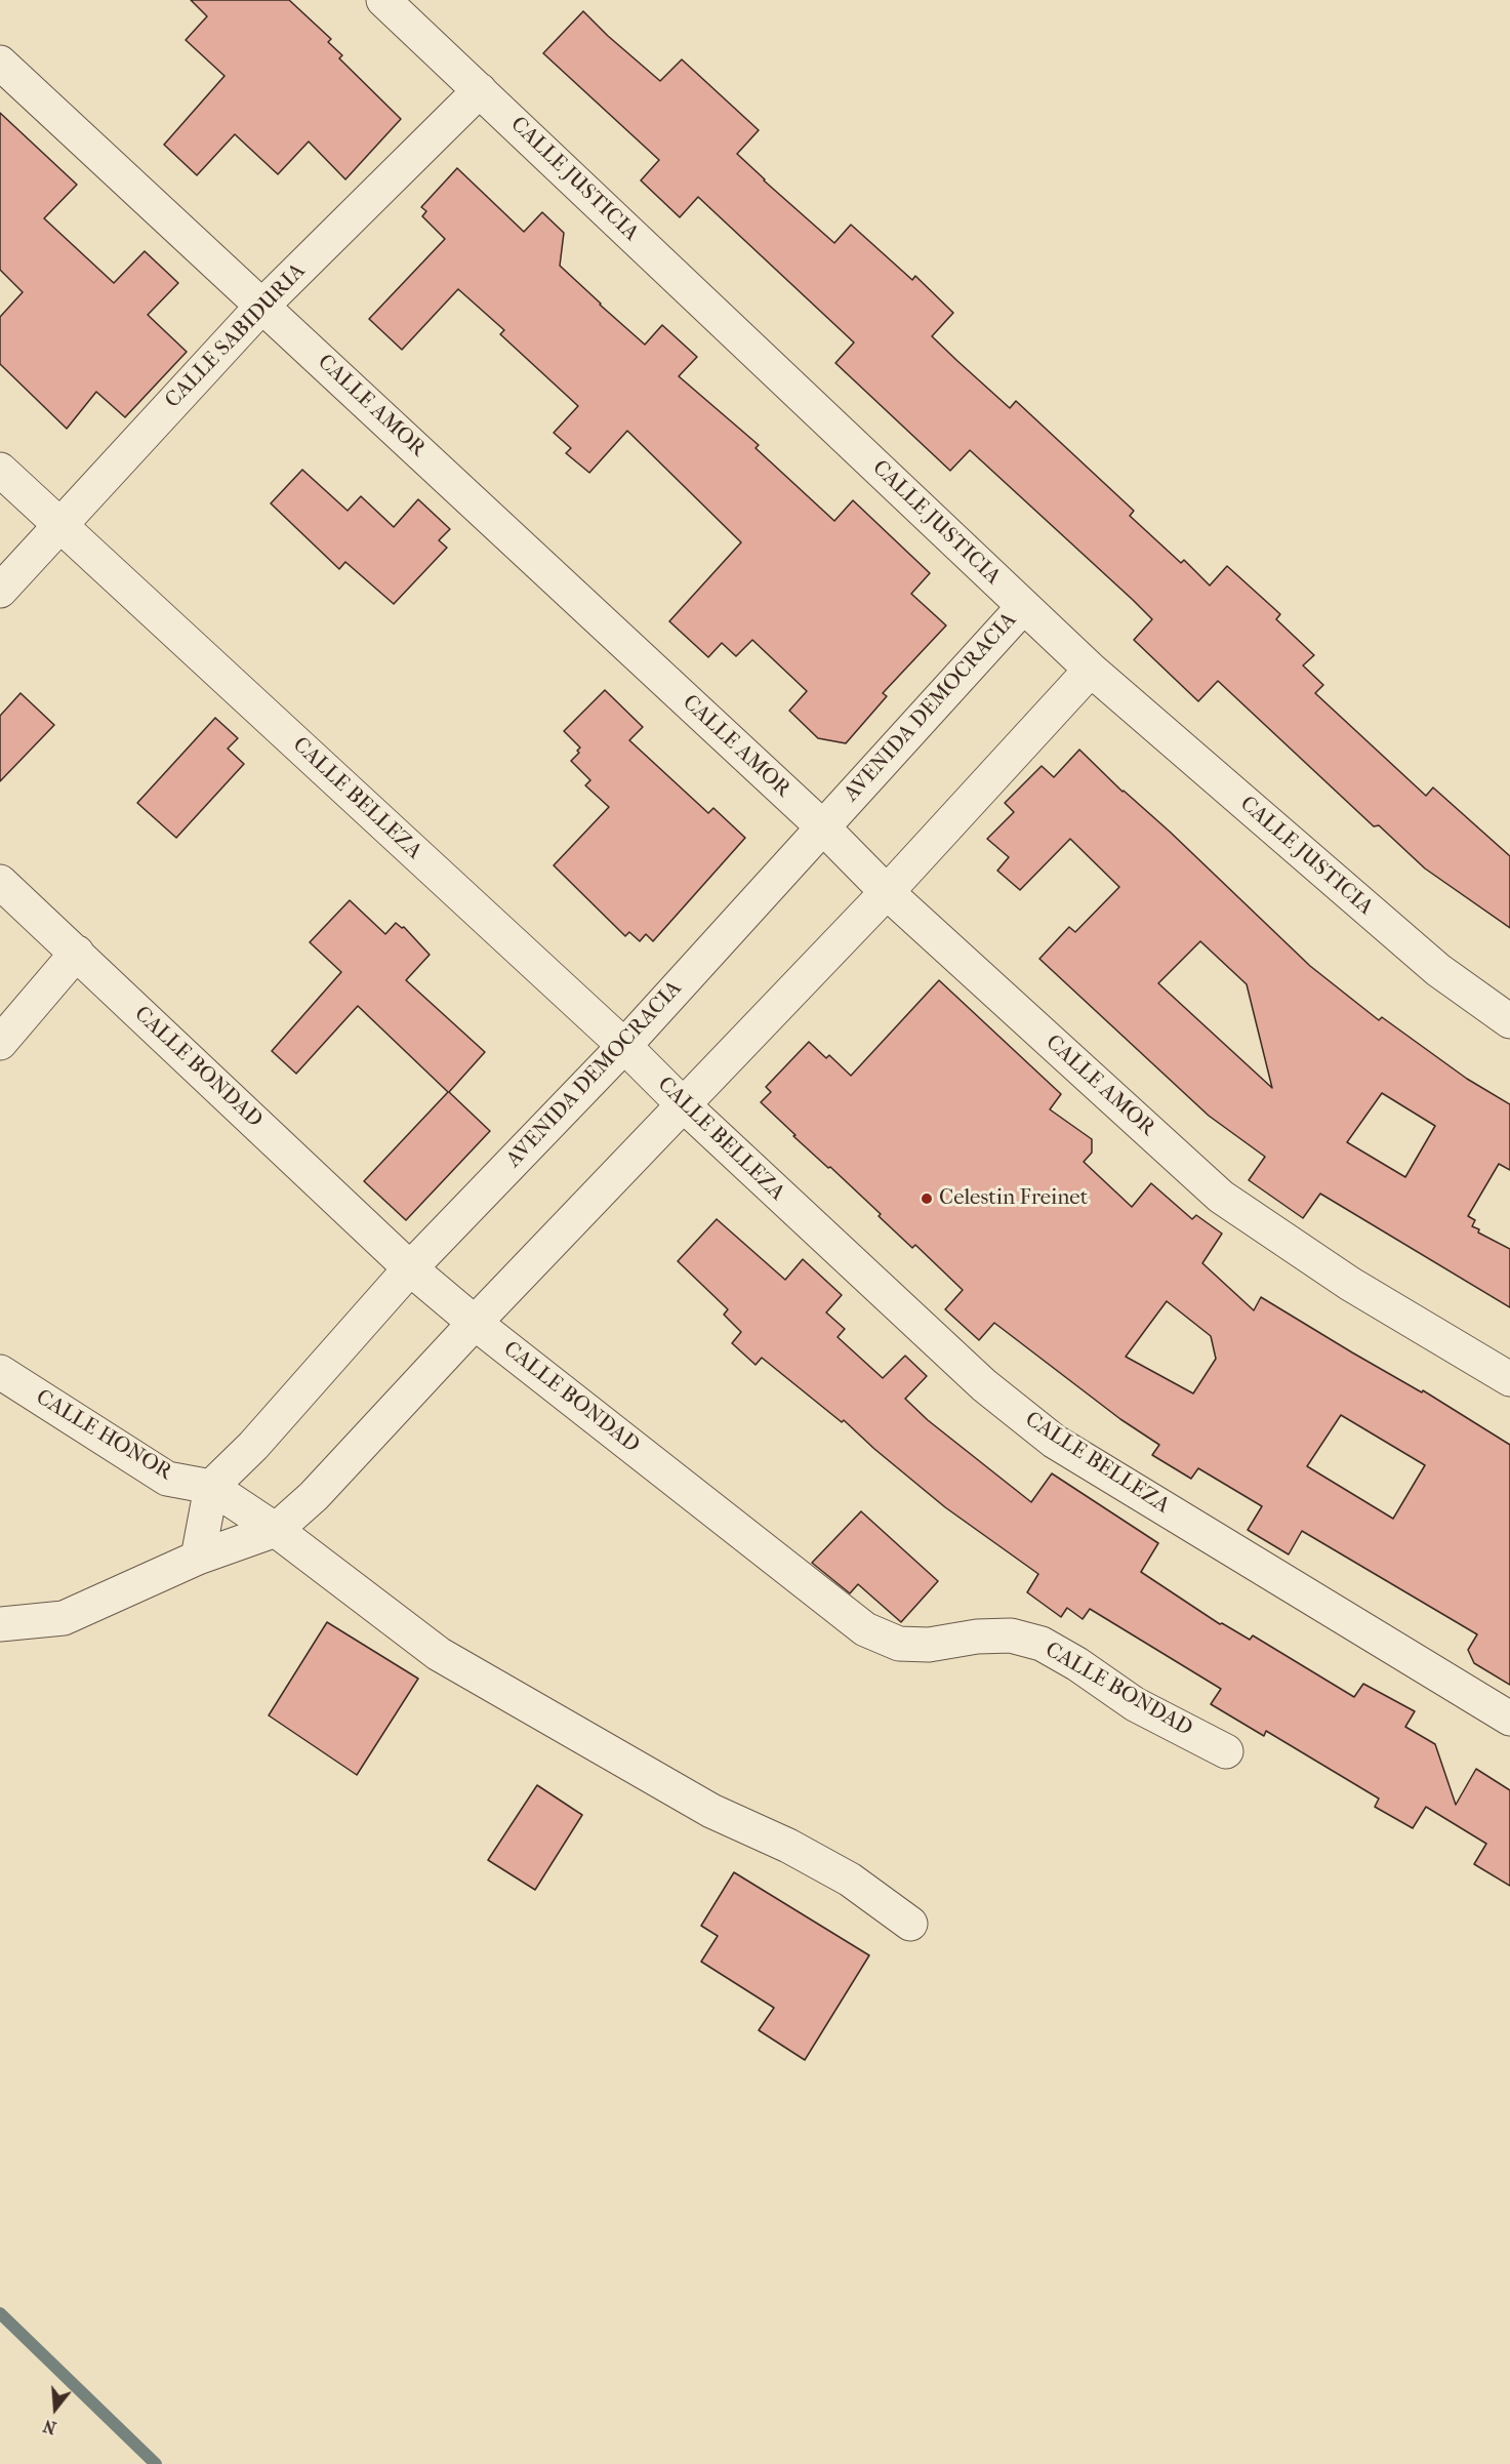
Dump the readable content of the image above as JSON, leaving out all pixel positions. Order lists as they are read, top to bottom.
{
  "streets": {
    "street": [
      "CALLE JUSTICIA",
      "CALLE SABIDURIA",
      "CALLE AMOR",
      "AVENIDA DEMOCRACIA",
      "CALLE BELLEZA",
      "CALLE BONDAD",
      "CALLE HONOR"
    ]
  },
  "crossings": [
    ["CALLE JUSTICIA", "CALLE SABIDURIA"],
    ["CALLE JUSTICIA", "AVENIDA DEMOCRACIA"],
    ["CALLE SABIDURIA", "CALLE AMOR"],
    ["CALLE SABIDURIA", "CALLE BELLEZA"],
    ["CALLE AMOR", "AVENIDA DEMOCRACIA"],
    ["AVENIDA DEMOCRACIA", "CALLE BELLEZA"],
    ["AVENIDA DEMOCRACIA", "CALLE BONDAD"],
    ["AVENIDA DEMOCRACIA", "CALLE HONOR"]
  ],
  "places": ["Celestin Freinet"],
  "north": "bottom"
}
